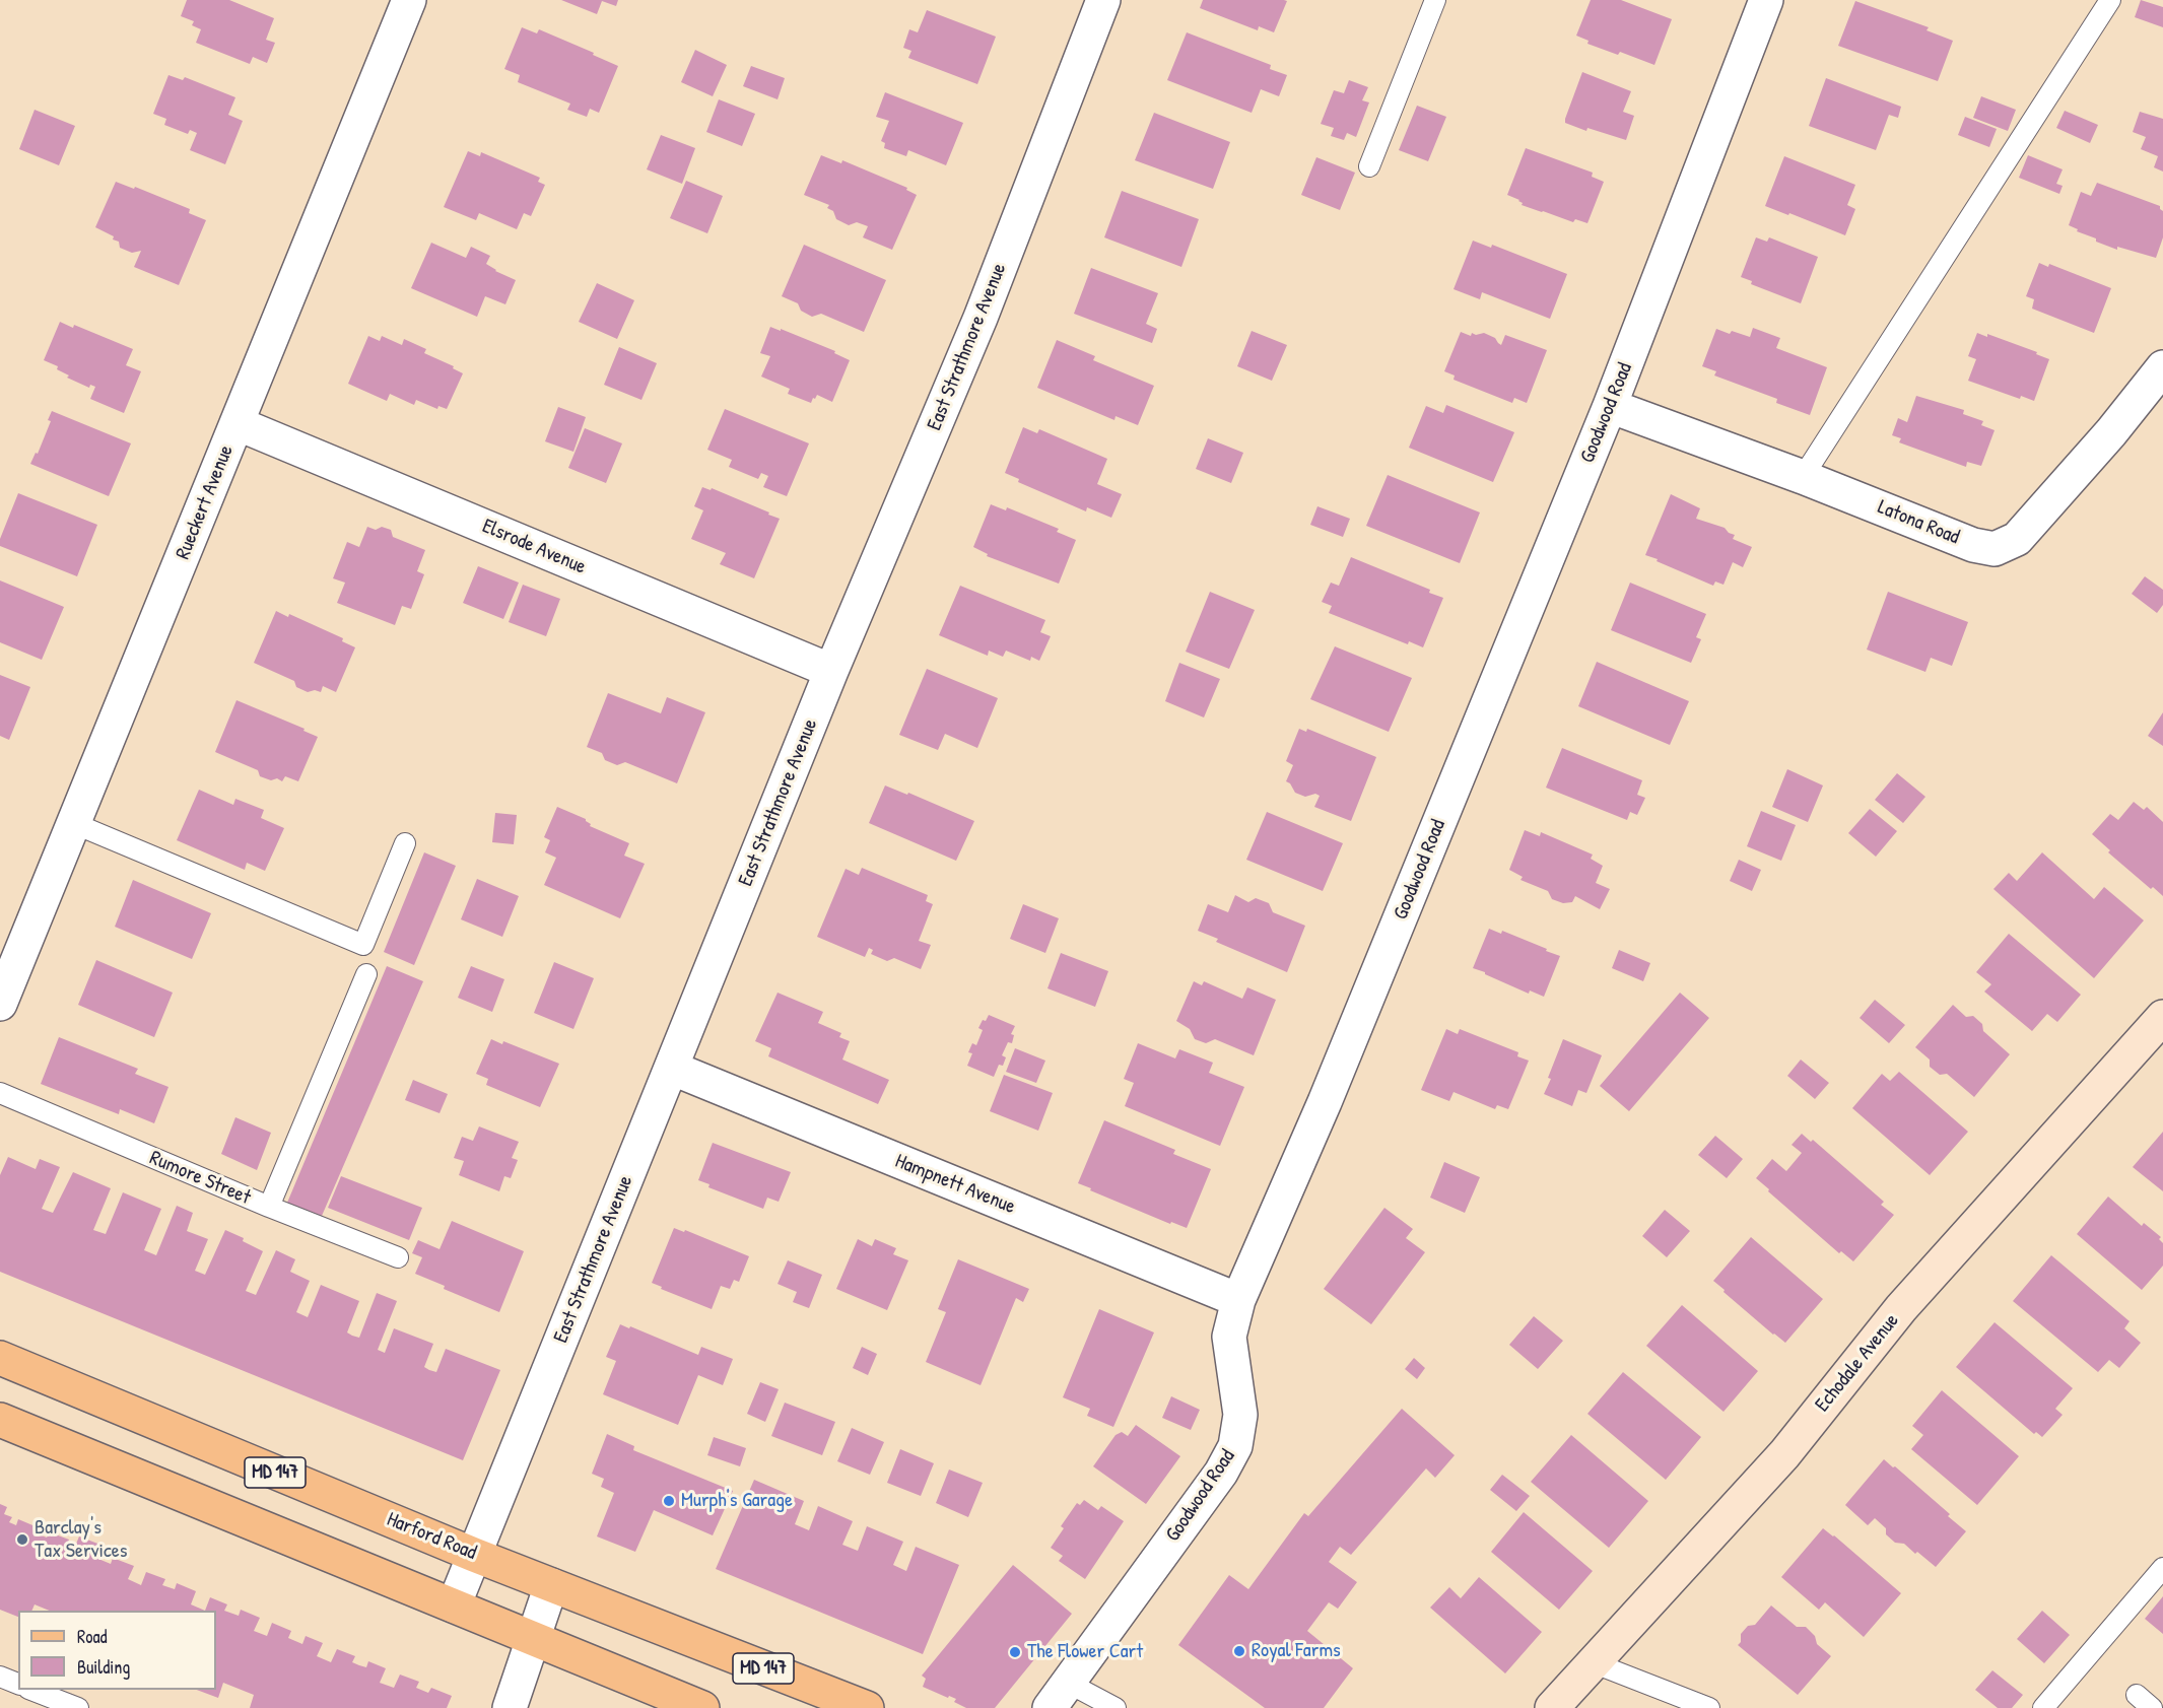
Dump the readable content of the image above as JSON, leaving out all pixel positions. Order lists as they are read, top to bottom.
{
  "streets": {
    "main road": ["Echodale Avenue", "MD 147", "Harford Road"],
    "street": [
      "East Strathmore Avenue",
      "Goodwood Road",
      "Rueckert Avenue",
      "Latona Road",
      "Elsrode Avenue",
      "Hampnett Avenue"
    ],
    "lane": ["Rumore Street"]
  },
  "crossings": [
    ["East Strathmore Avenue", "Elsrode Avenue"],
    ["East Strathmore Avenue", "Hampnett Avenue"],
    ["East Strathmore Avenue", "MD 147"],
    ["East Strathmore Avenue", "Harford Road"],
    ["Goodwood Road", "Latona Road"],
    ["Goodwood Road", "Hampnett Avenue"],
    ["Rueckert Avenue", "Elsrode Avenue"]
  ],
  "places": [
    "Murph's Garage",
    "Barclay's Tax Services",
    "Royal Farms",
    "The Flower Cart"
  ],
  "legend": ["Road", "Building"]
}
